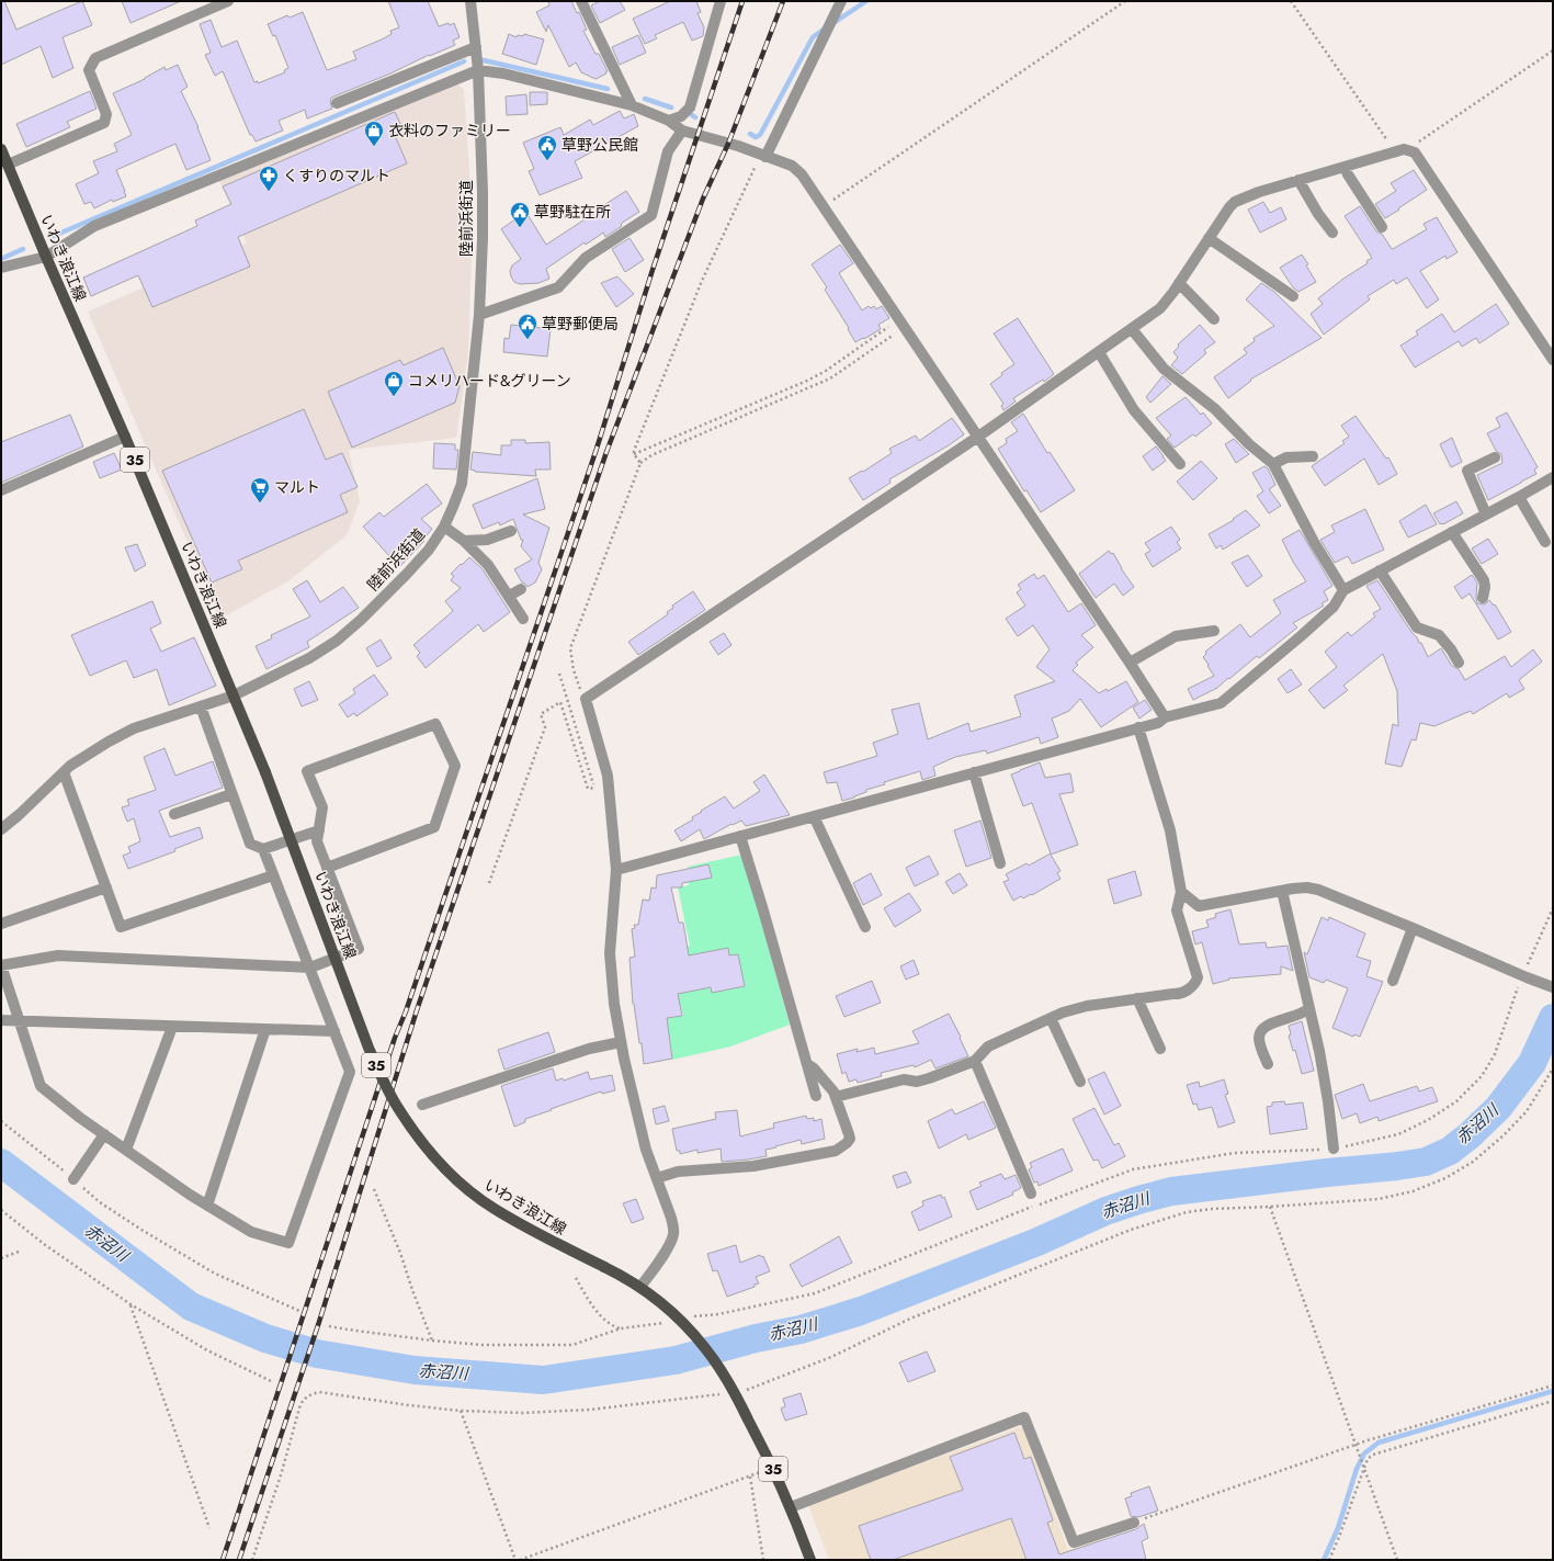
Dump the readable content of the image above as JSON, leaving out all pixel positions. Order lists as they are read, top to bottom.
{
  "streets": {
    "main road": ["いわき浪江線", "35"],
    "street": ["陸前浜街道"]
  },
  "crossings": [
    ["陸前浜街道", "いわき浪江線"]
  ],
  "water": ["赤沼川"],
  "places": {
    "shop": ["衣料のファミリー", "コメリハード&グリーン"],
    "public building": ["草野公民館", "草野駐在所", "草野郵便局"],
    "pharmacy": ["くすりのマルト"],
    "supermarket": ["マルト"]
  }
}
